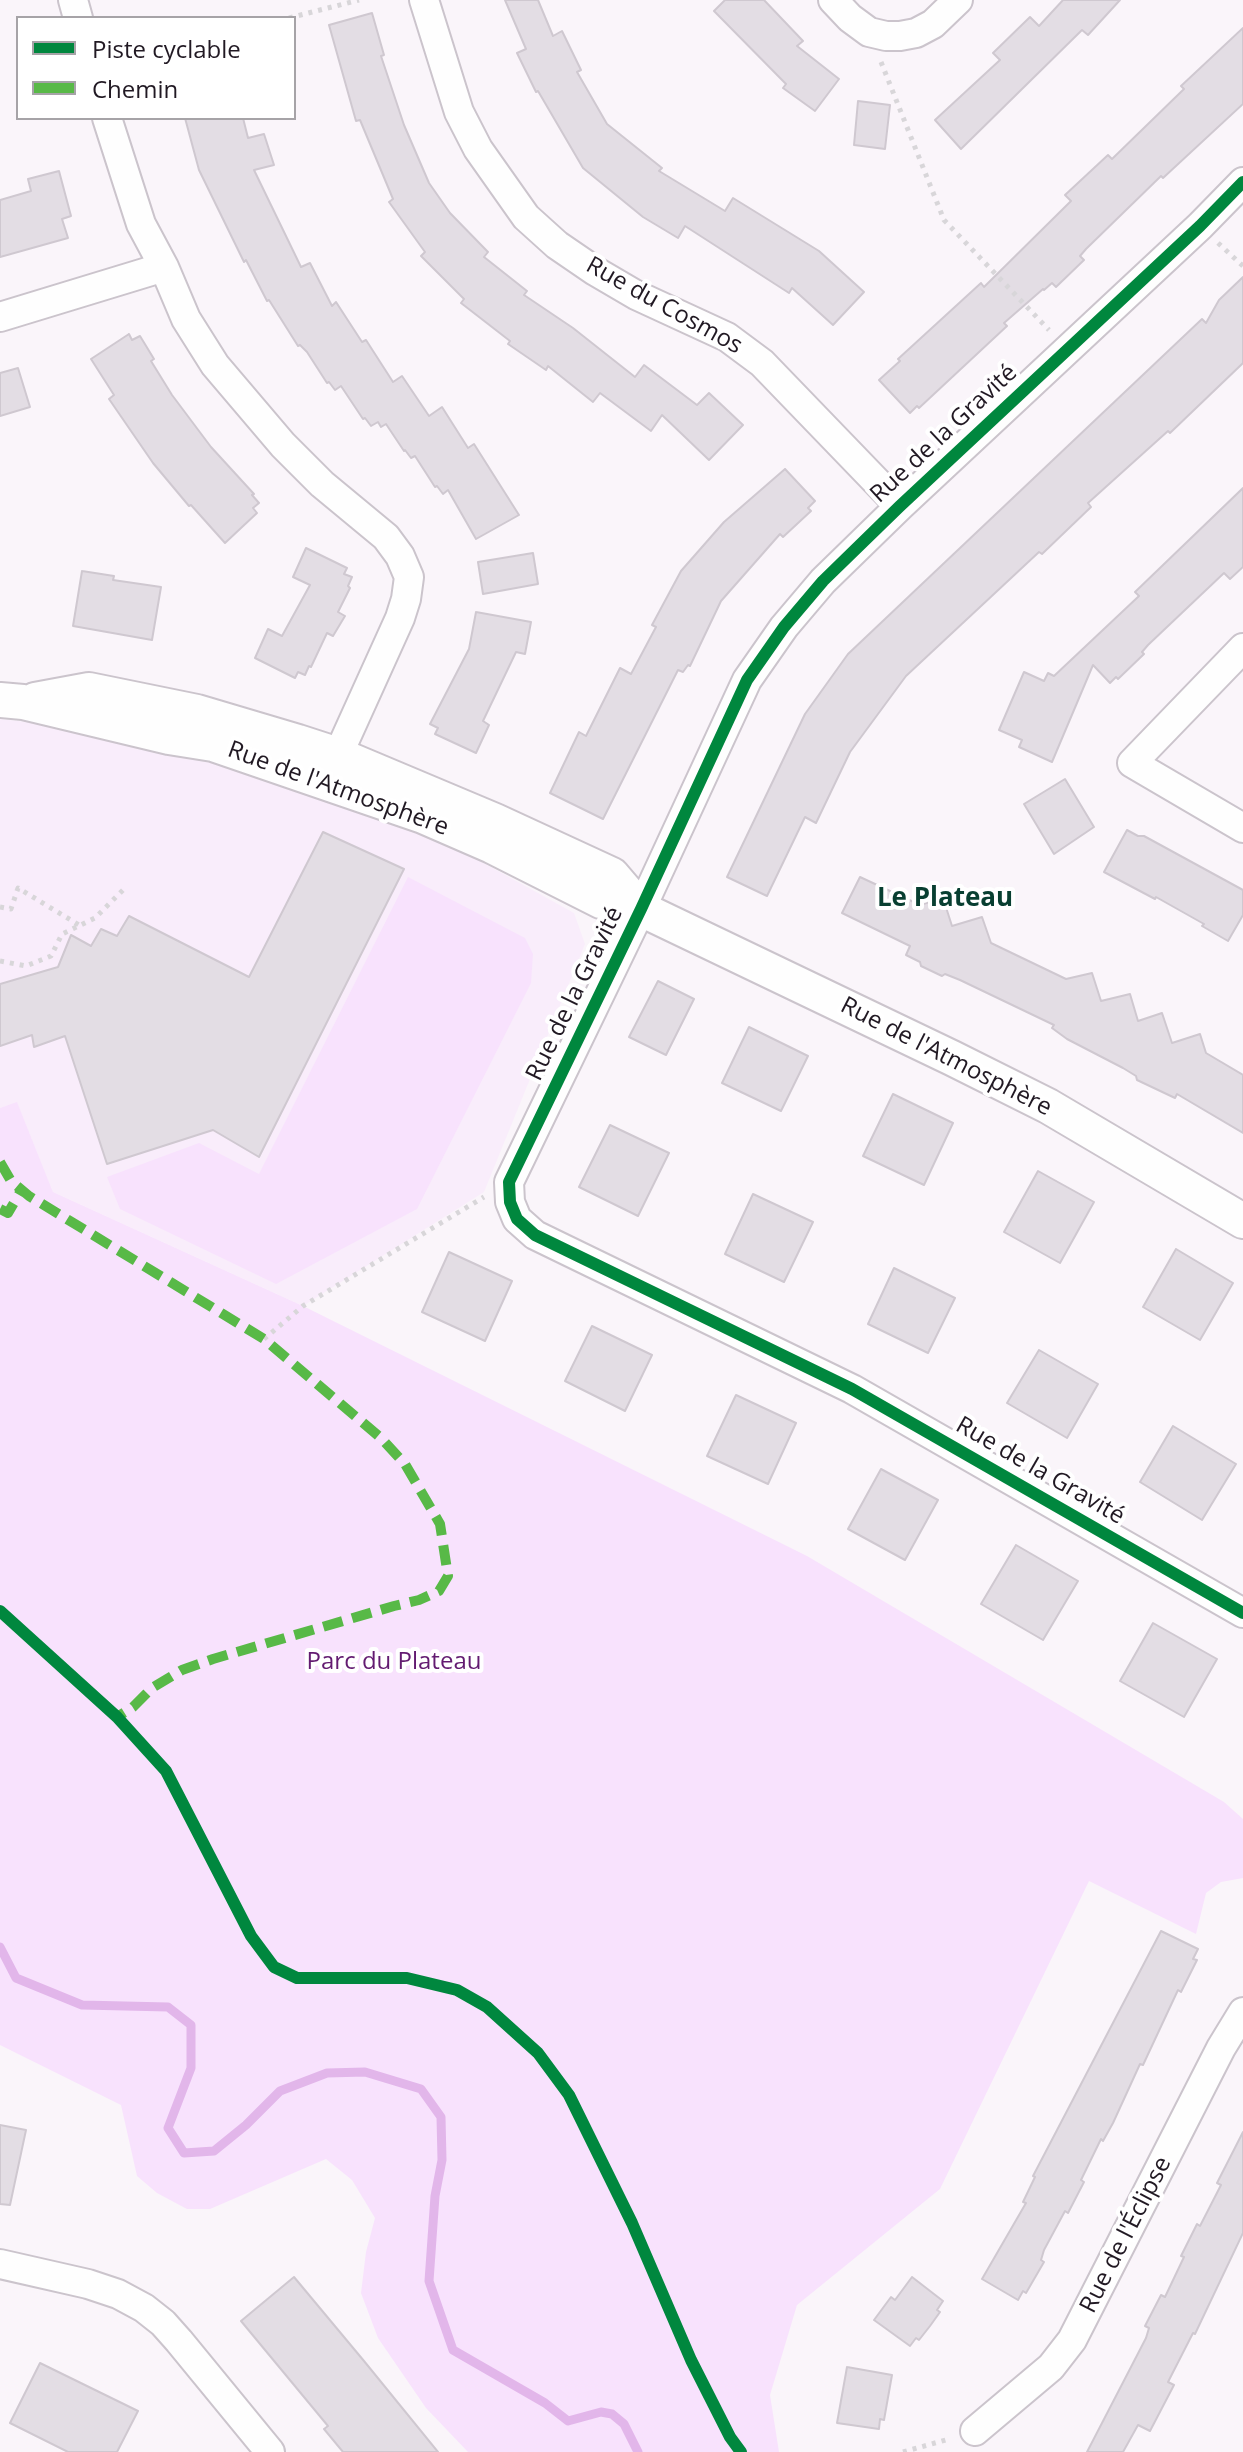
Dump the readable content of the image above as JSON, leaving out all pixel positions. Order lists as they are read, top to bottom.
{
  "streets": {
    "street": [
      "Rue du Cosmos",
      "Rue de la Gravité",
      "Rue de l'Atmosphère",
      "Rue de l'Éclipse"
    ]
  },
  "crossings": [
    ["Rue du Cosmos", "Rue de la Gravité"],
    ["Rue de la Gravité", "Rue de l'Atmosphère"]
  ],
  "districts": ["Le Plateau"],
  "parks": ["Parc du Plateau"],
  "legend": ["Piste cyclable", "Chemin"]
}
